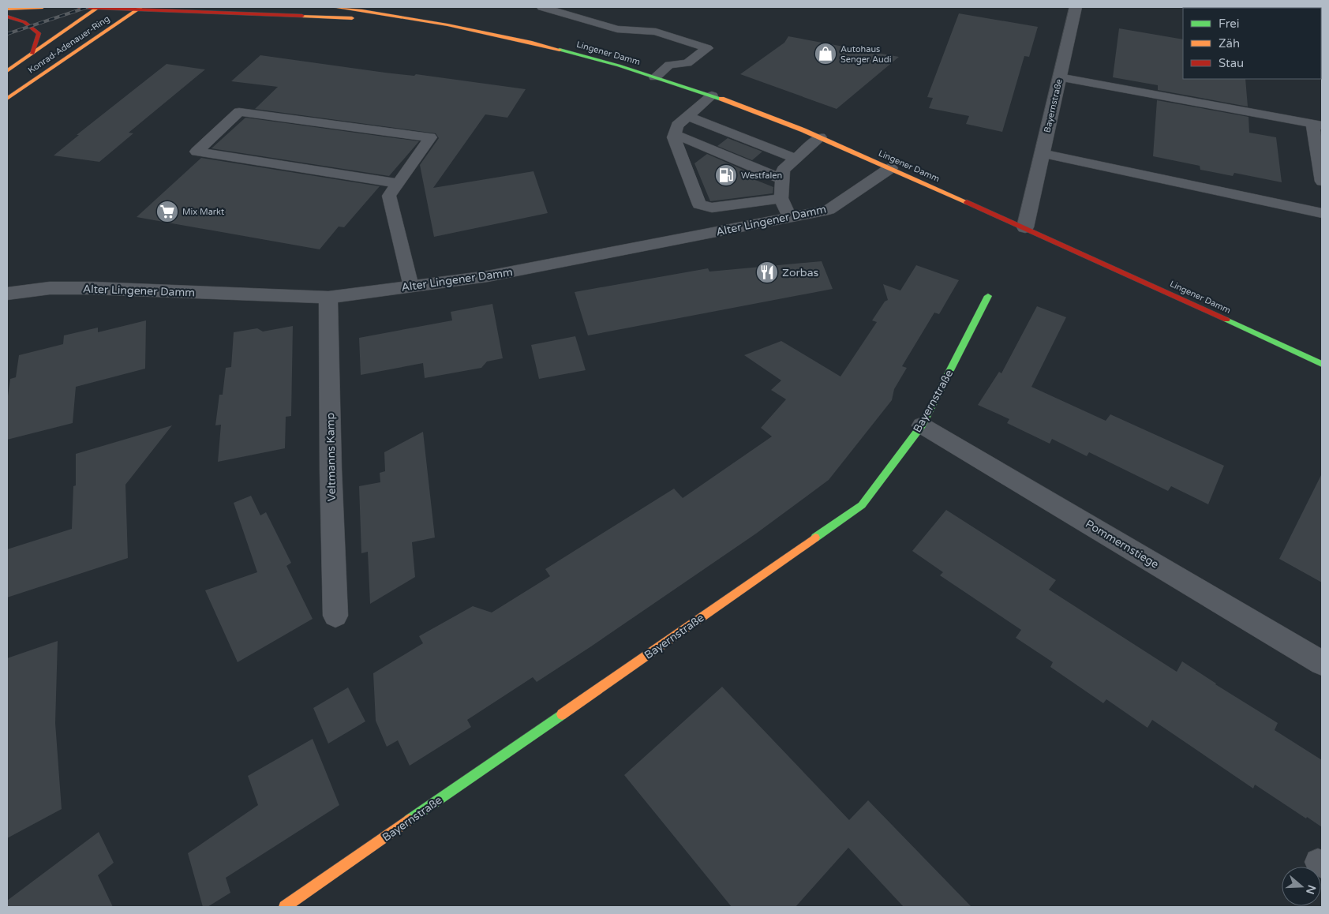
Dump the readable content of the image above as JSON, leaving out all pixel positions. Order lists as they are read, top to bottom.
{
  "streets": {
    "main road": ["Konrad-Adenauer-Ring", "Lingener Damm", "Bayernstraße"],
    "street": ["Alter Lingener Damm", "Veltmanns Kamp", "Pommernstiege"]
  },
  "crossings": [
    ["Konrad-Adenauer-Ring", "Lingener Damm"],
    ["Lingener Damm", "Bayernstraße"],
    ["Lingener Damm", "Alter Lingener Damm"],
    ["Bayernstraße", "Pommernstiege"],
    ["Alter Lingener Damm", "Veltmanns Kamp"]
  ],
  "places": {
    "shop": ["Autohaus Senger Audi"],
    "fuel station": ["Westfalen"],
    "supermarket": ["Mix Markt"],
    "restaurant": ["Zorbas"]
  },
  "legend": ["Frei", "Zäh", "Stau"],
  "north": "right"
}
